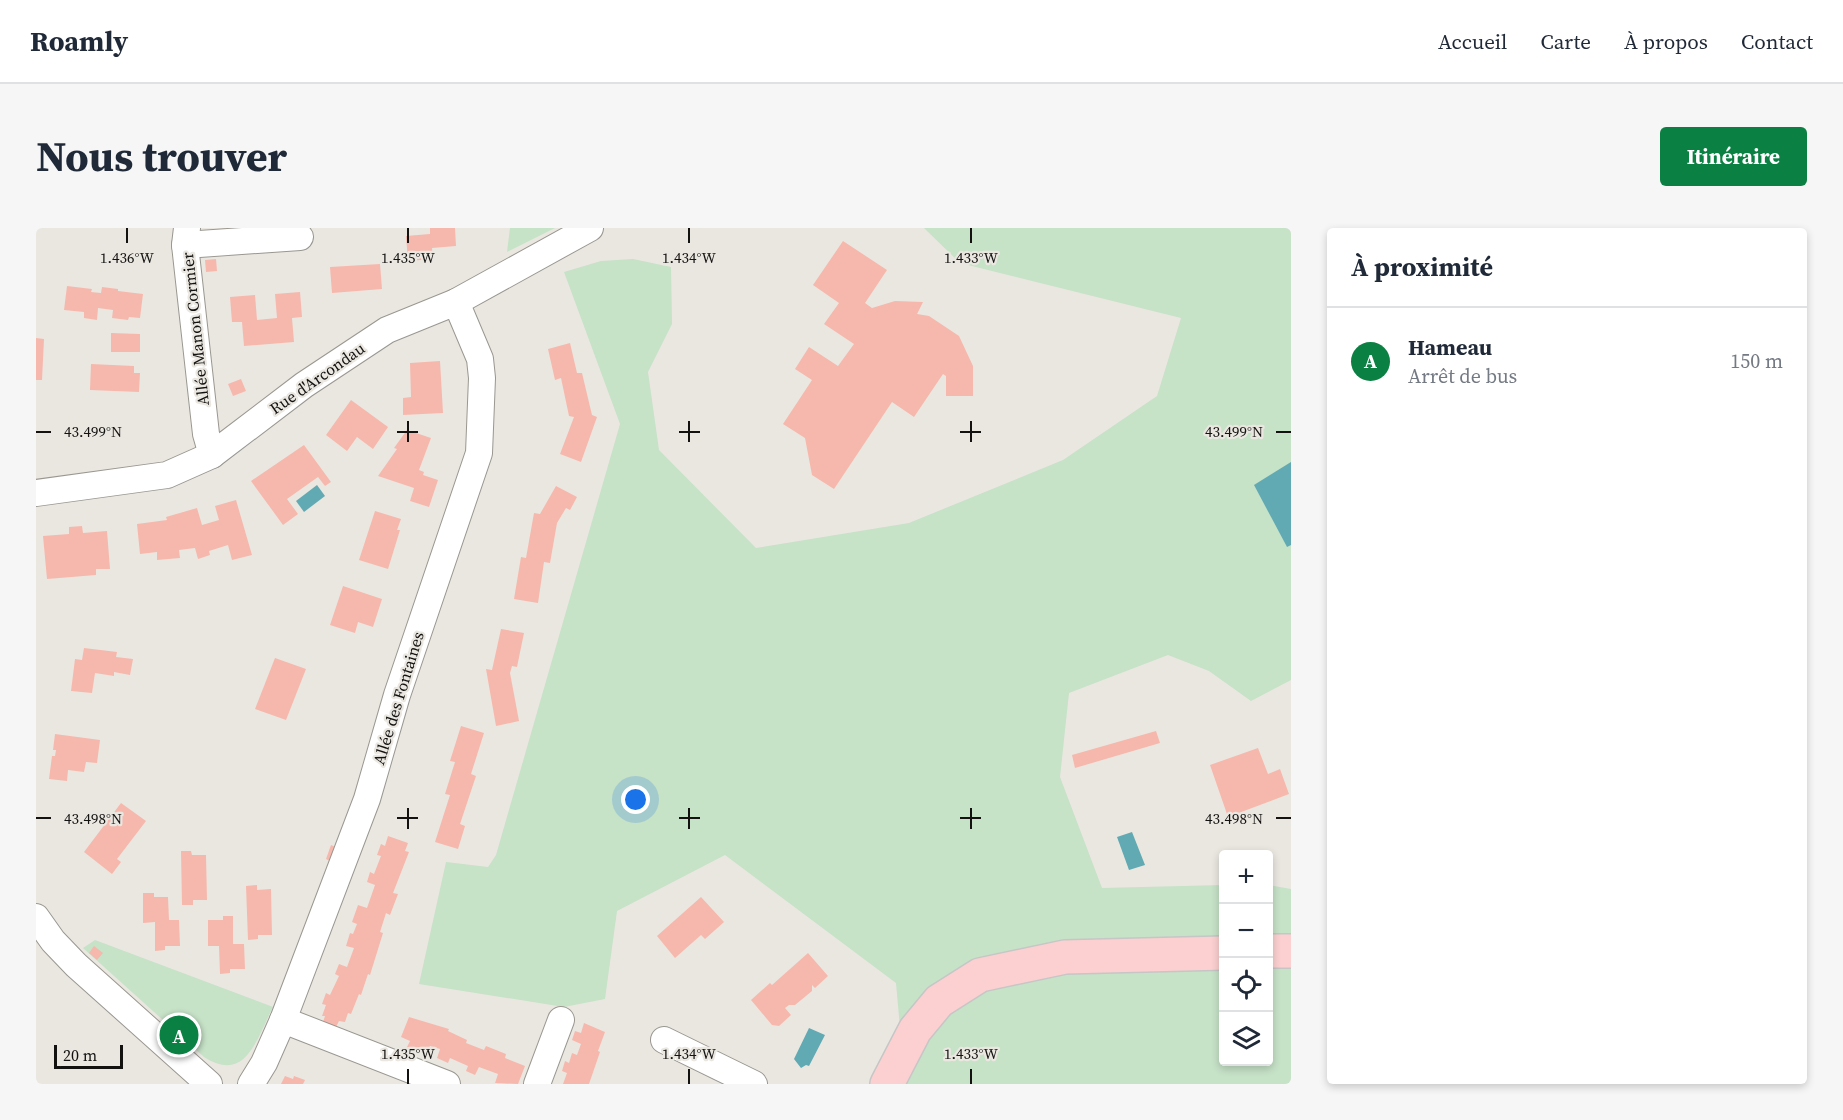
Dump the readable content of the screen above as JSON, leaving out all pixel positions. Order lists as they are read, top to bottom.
{
  "streets": {
    "street": ["Allée Manon Cormier", "Rue d'Arcondau", "Allée des Fontaines"]
  },
  "crossings": [
    ["Allée Manon Cormier", "Rue d'Arcondau"],
    ["Rue d'Arcondau", "Allée des Fontaines"]
  ],
  "scale_bar": "20 m",
  "page": {
    "header": "Roamly",
    "nav": [
      "Accueil",
      "Carte",
      "À propos",
      "Contact"
    ],
    "title": "Nous trouver",
    "buttons": "Itinéraire",
    "heading": "À proximité",
    "list": [
      {
        "mark": "A",
        "name": "Hameau",
        "note": "Arrêt de bus",
        "value": "150 m"
      }
    ],
    "map_buttons": ["+", "−"],
    "pins": "A",
    "scale": "20 m"
  },
  "coordinates": [
    "1.436°W",
    "1.435°W",
    "1.434°W",
    "1.433°W",
    "43.499°N",
    "43.498°N"
  ]
}
